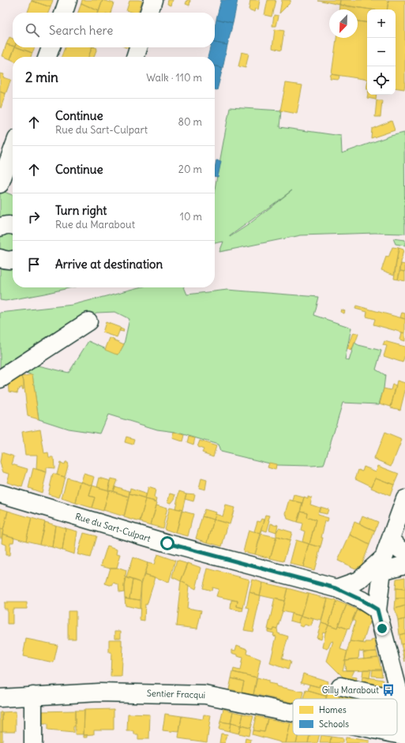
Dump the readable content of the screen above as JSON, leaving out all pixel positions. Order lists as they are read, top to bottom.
{
  "streets": {
    "street": ["Rue du Sart-Culpart", "Sentier Fracqui"]
  },
  "places": {
    "bus stop": ["Gilly Marabout"]
  },
  "legend": ["Homes", "Schools"],
  "north": "bottom left",
  "page": {
    "map_buttons": ["+", "−"],
    "search": "Search here",
    "heading": ["2 min", "Walk · 110 m"],
    "list": [
      ["Continue", "Rue du Sart-Culpart", "80 m"],
      ["Continue", "20 m"],
      ["Turn right", "Rue du Marabout", "10 m"],
      "Arrive at destination"
    ]
  }
}
